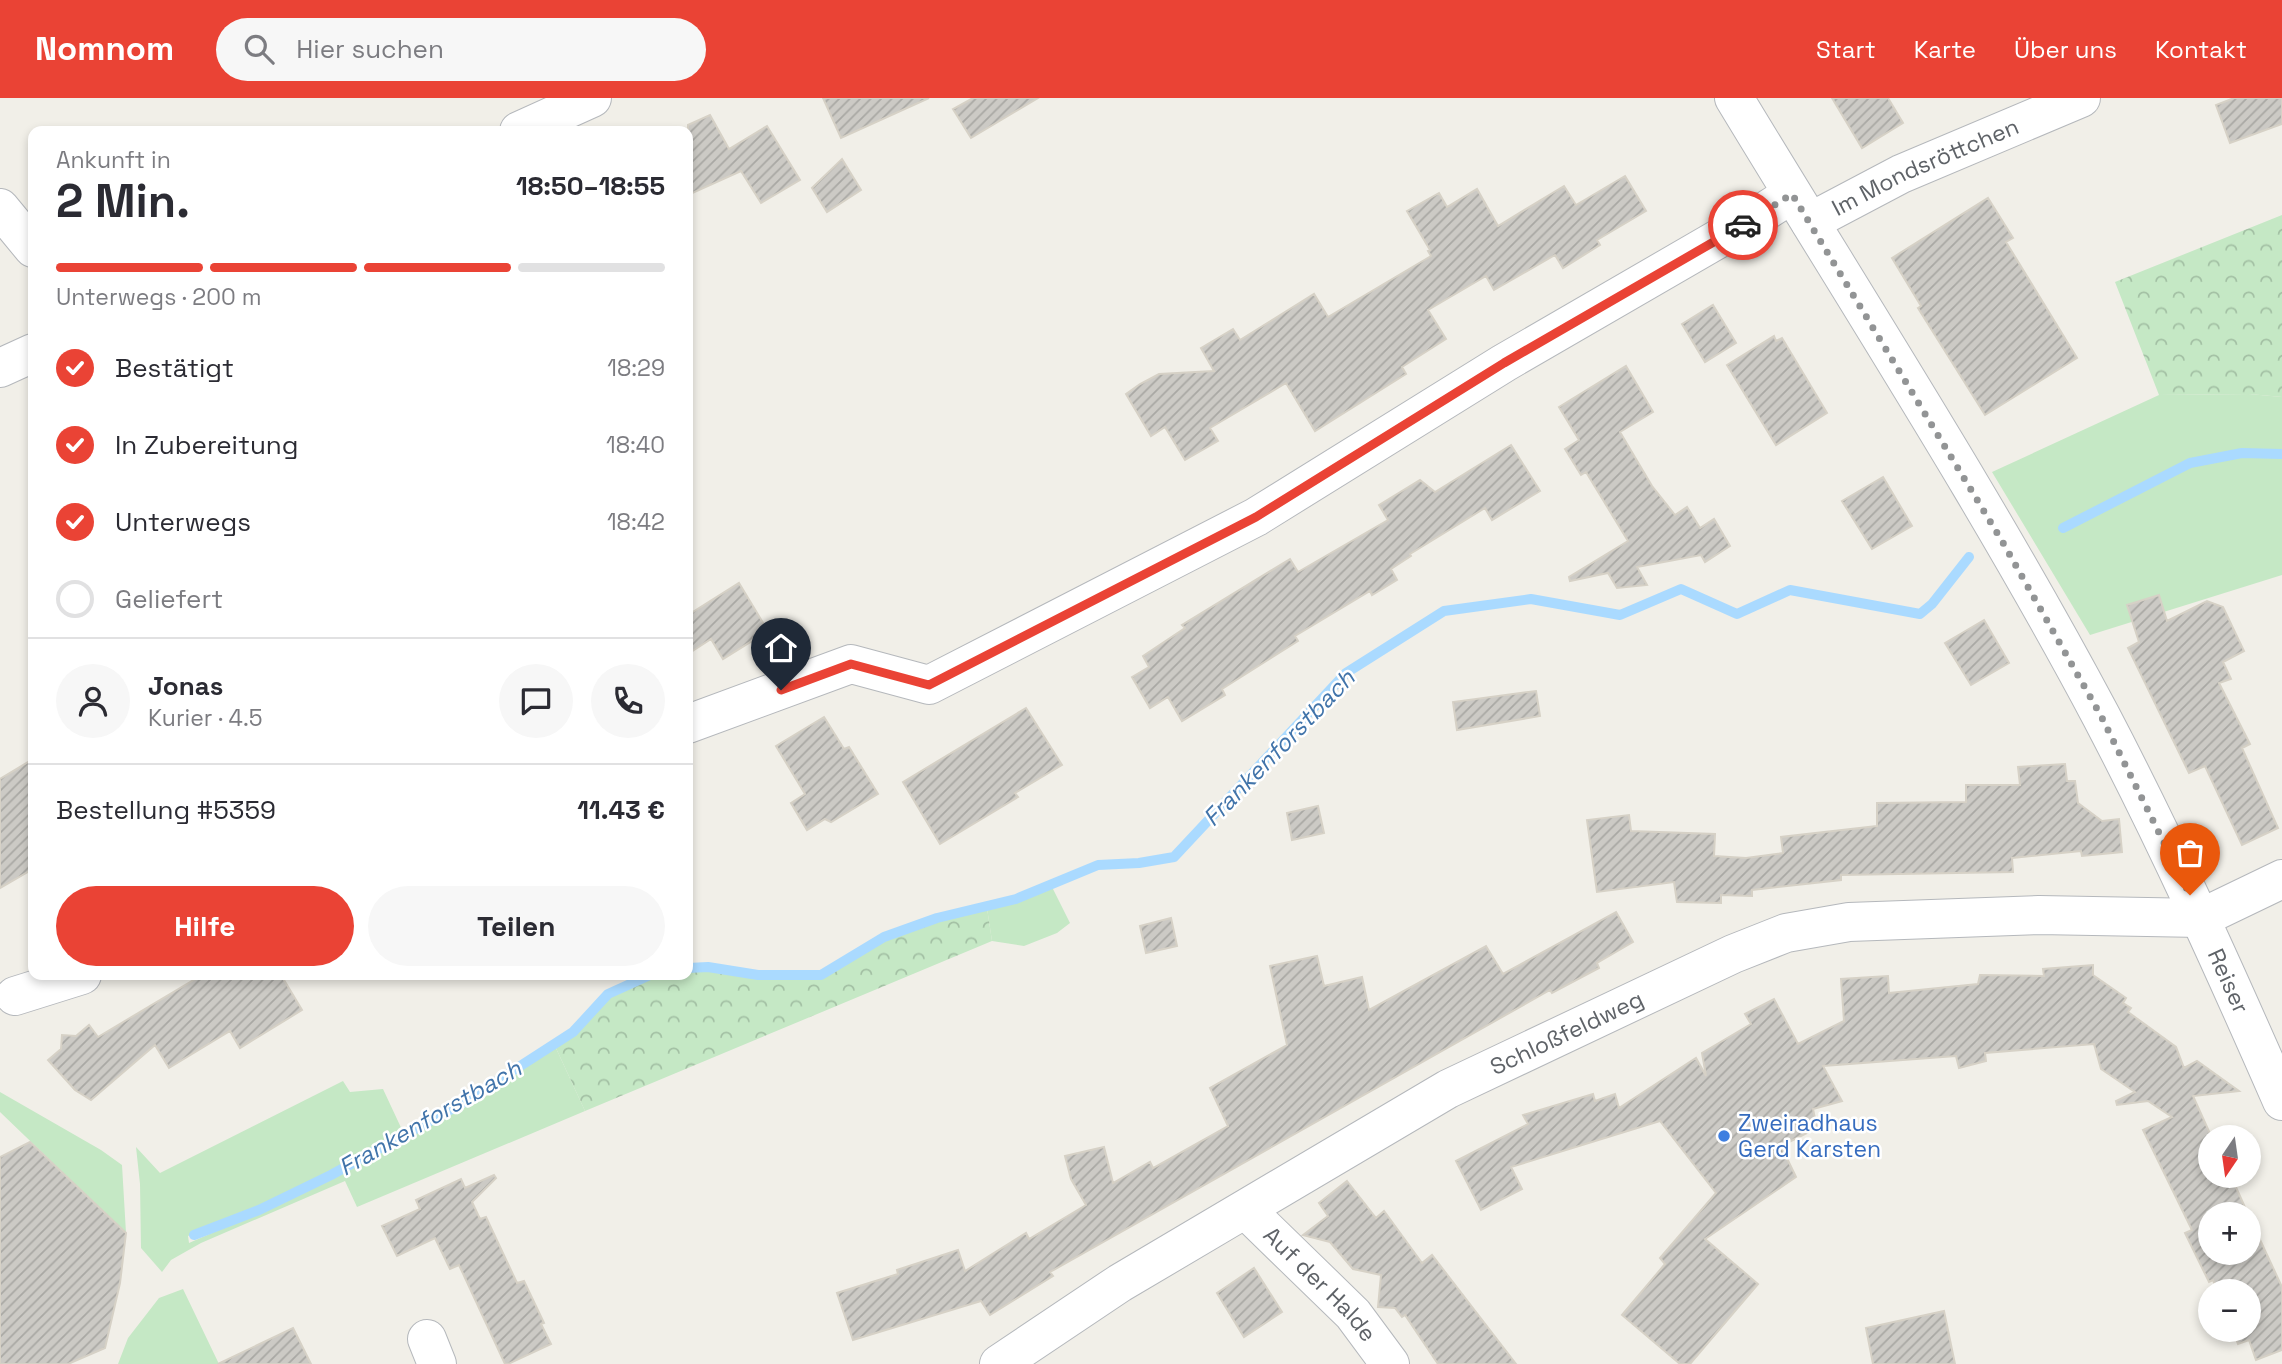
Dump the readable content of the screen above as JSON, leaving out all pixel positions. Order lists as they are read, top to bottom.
{
  "streets": {
    "street": [
      "Im Mondsröttchen",
      "Reiser",
      "Schloßfeldweg",
      "Auf der Halde"
    ]
  },
  "crossings": [
    ["Im Mondsröttchen", "Reiser"],
    ["Reiser", "Schloßfeldweg"],
    ["Schloßfeldweg", "Auf der Halde"]
  ],
  "water": ["Frankenforstbach"],
  "places": ["Zweiradhaus Gerd Karsten"],
  "north": "bottom",
  "page": {
    "header": "Nomnom",
    "search": "Hier suchen",
    "nav": [
      "Start",
      "Karte",
      "Über uns",
      "Kontakt"
    ],
    "heading": ["2 Min.", "Ankunft in", "18:50–18:55"],
    "panel": [
      "Jonas",
      "Kurier · 4.5",
      "Bestellung #5359",
      "11.43 €"
    ],
    "bar": "Unterwegs · 200 m",
    "list": [
      ["Bestätigt", "18:29"],
      ["In Zubereitung", "18:40"],
      ["Unterwegs", "18:42"],
      "Geliefert"
    ],
    "buttons": ["Hilfe", "Teilen"],
    "map_buttons": ["+", "−"]
  }
}
